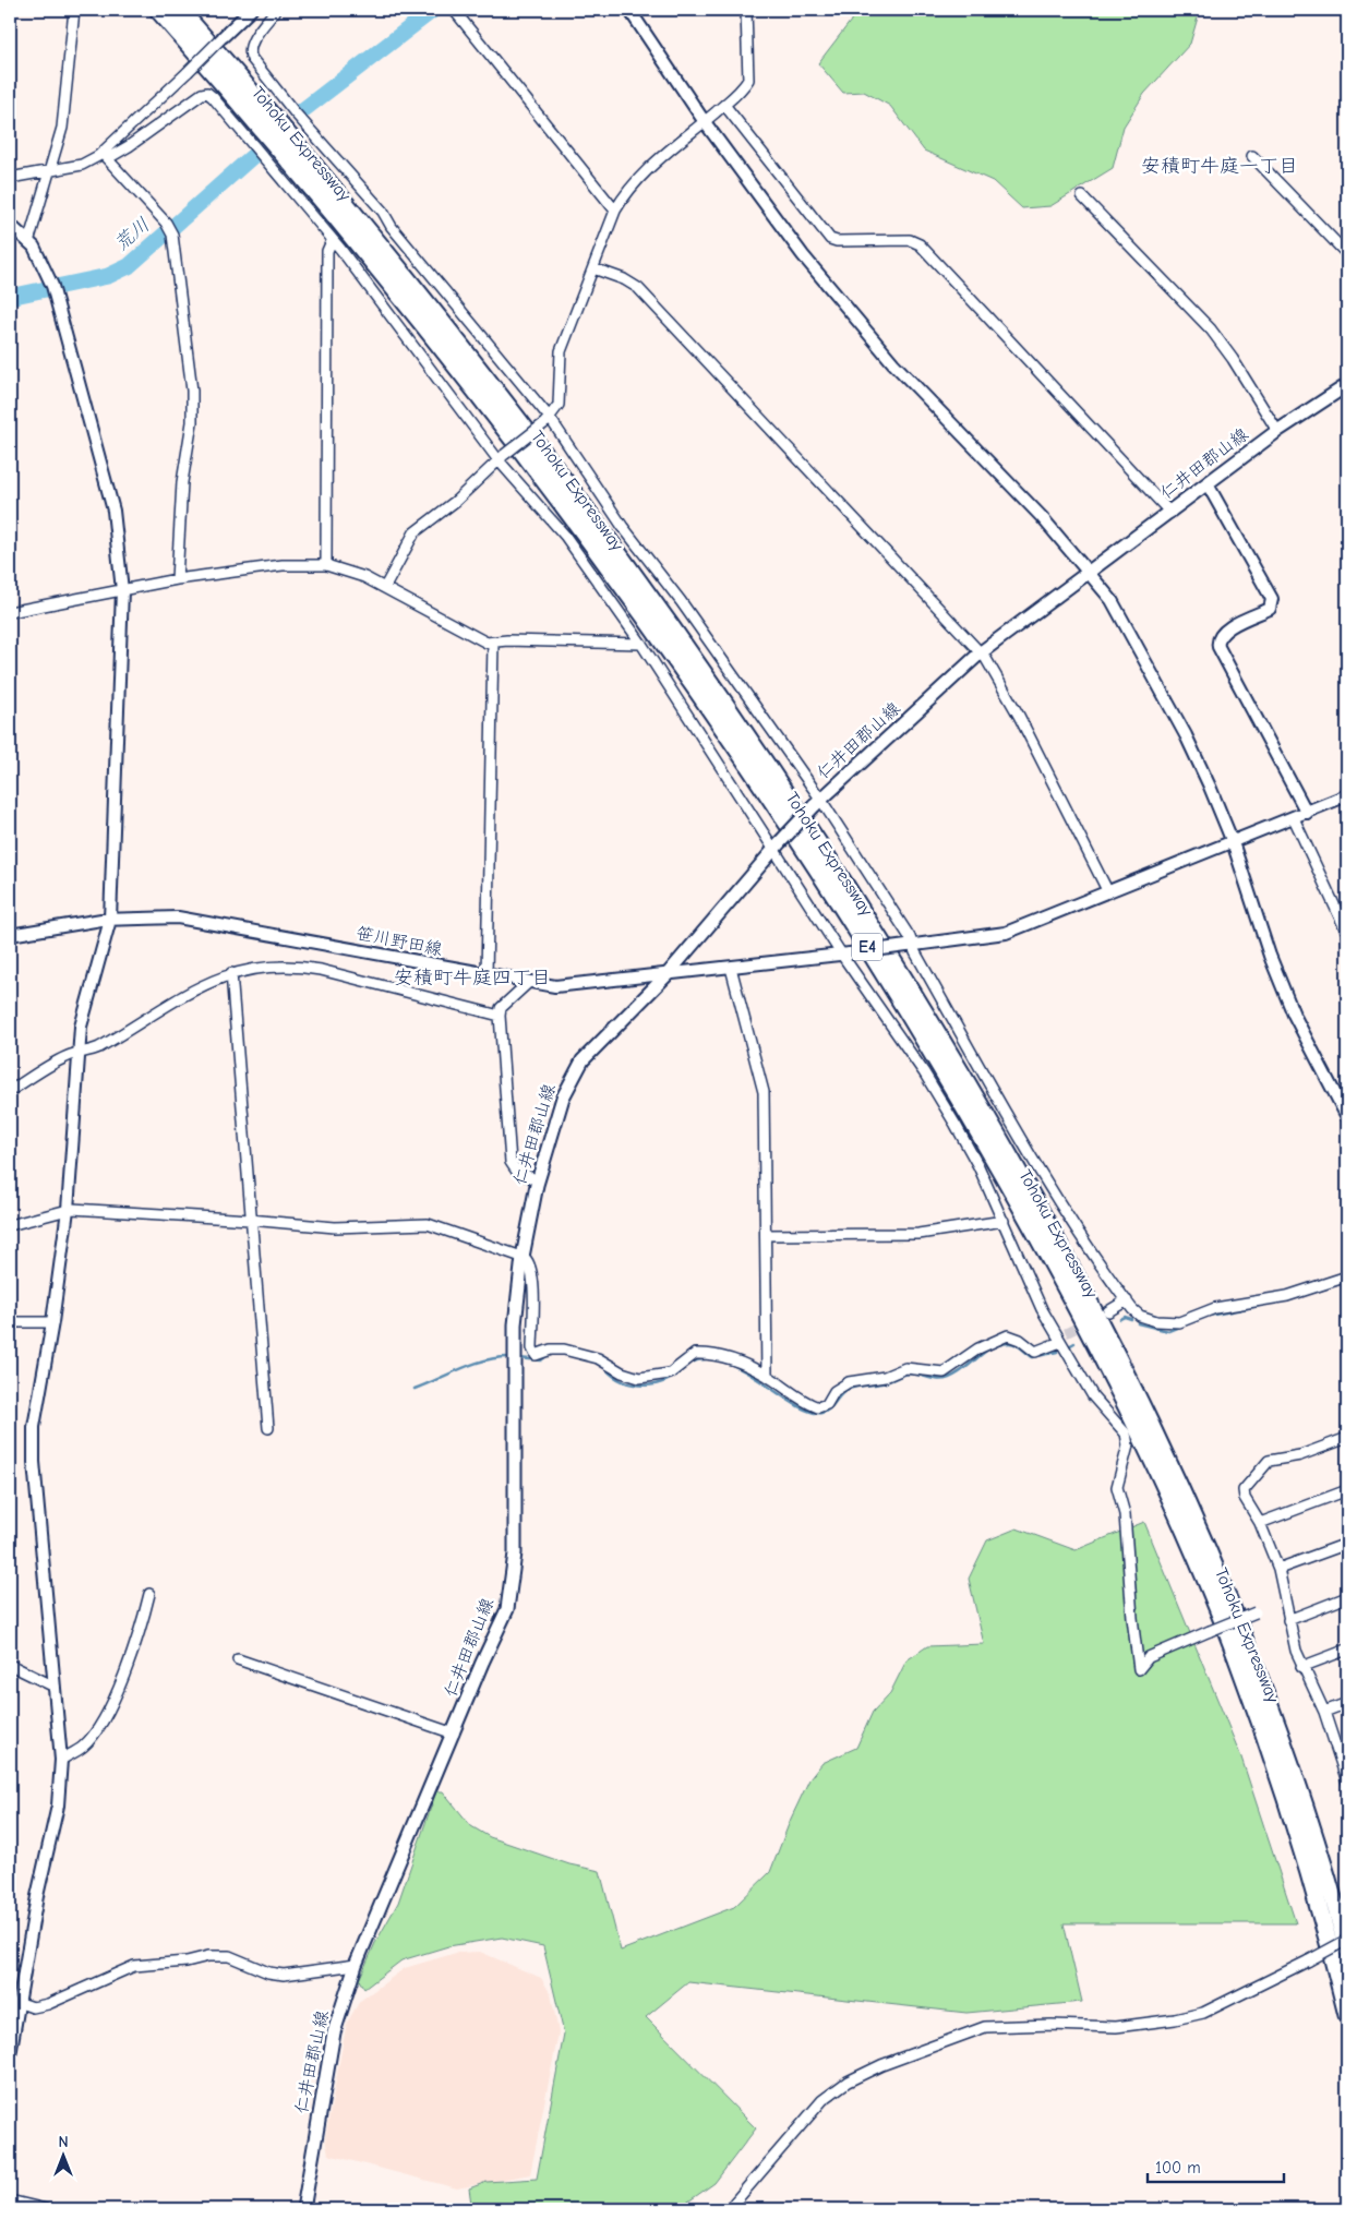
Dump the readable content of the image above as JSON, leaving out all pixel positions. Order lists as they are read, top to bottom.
{
  "streets": {
    "highway": ["Tohoku Expressway", "E4"],
    "main road": ["仁井田郡山線"],
    "street": ["笹川野田線"]
  },
  "crossings": [
    ["仁井田郡山線", "笹川野田線"]
  ],
  "districts": ["安積町牛庭一丁目", "安積町牛庭四丁目"],
  "water": ["荒川"],
  "scale_bar": "100 m",
  "north": "top"
}
